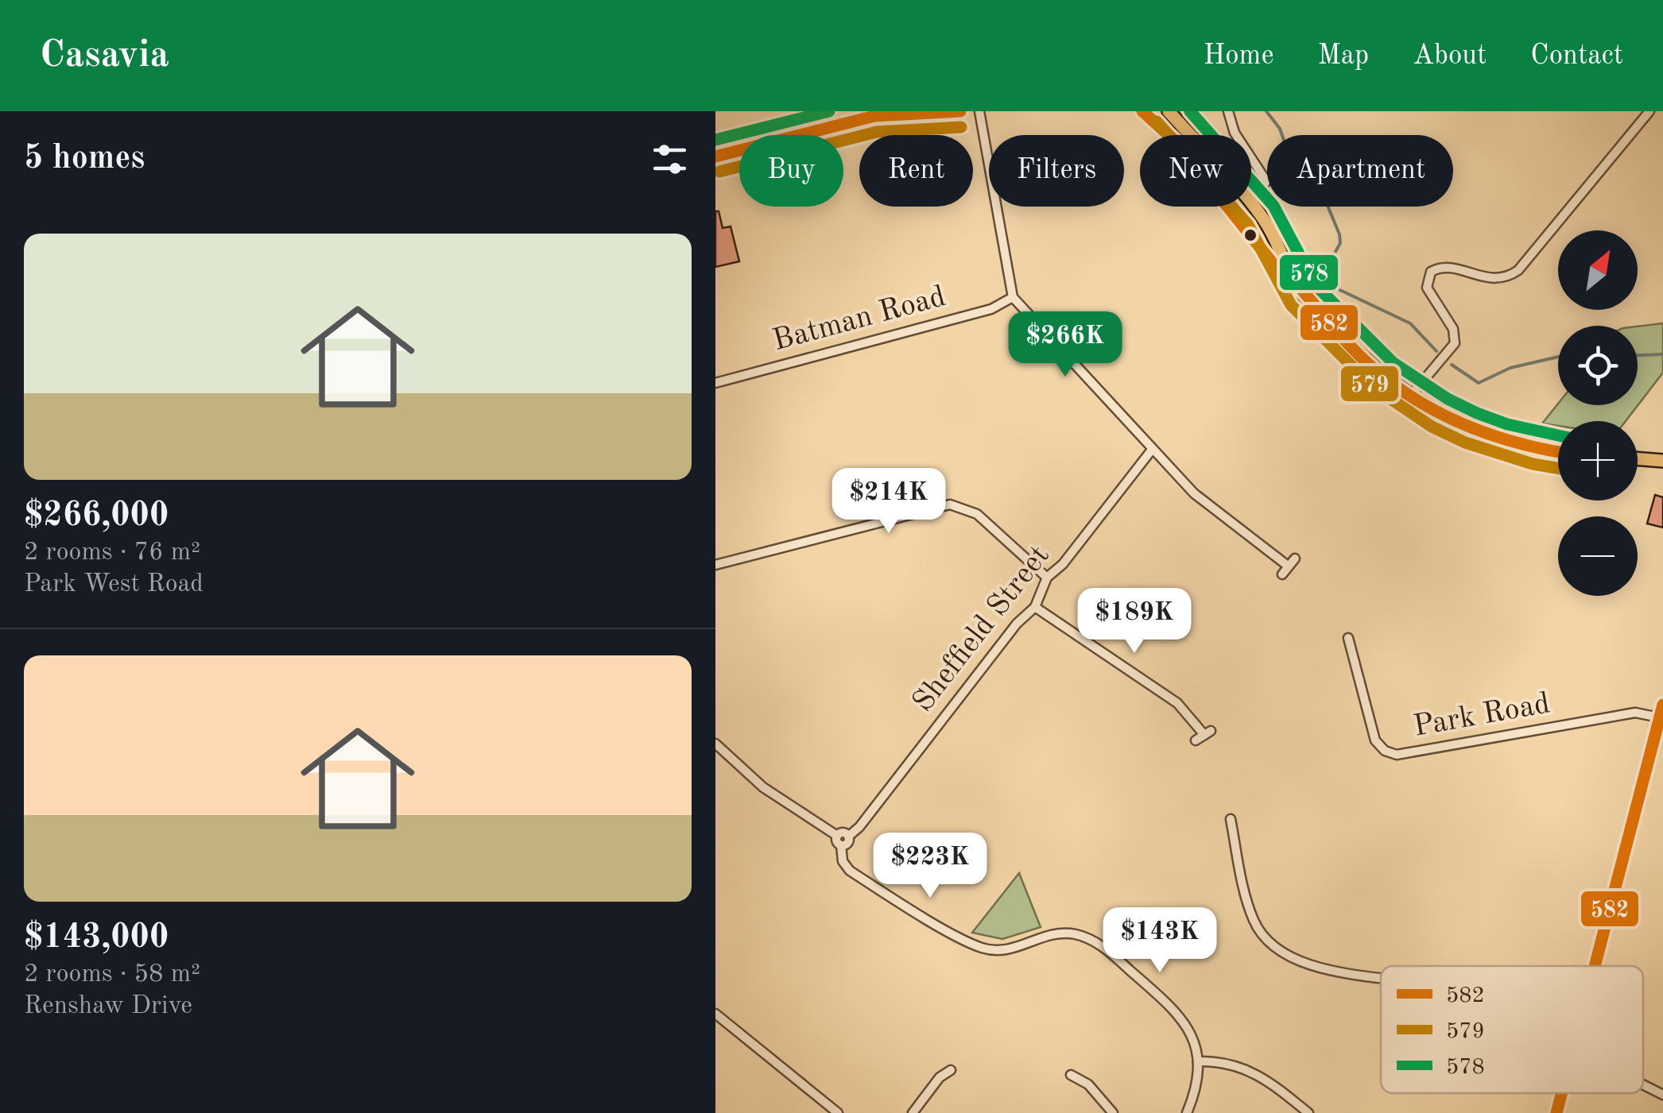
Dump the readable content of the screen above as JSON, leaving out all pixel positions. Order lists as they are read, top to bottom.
{
  "streets": {
    "street": ["Batman Road", "Sheffield Street", "Park Road"]
  },
  "lines": ["transit line 582", "transit line 578", "transit line 579"],
  "legend": ["582", "579", "578"],
  "north": "top right",
  "page": {
    "header": "Casavia",
    "nav": [
      "Home",
      "Map",
      "About",
      "Contact"
    ],
    "heading": "5 homes",
    "chip": [
      "Buy",
      "Rent",
      "Filters",
      "New",
      "Apartment"
    ],
    "list": [
      {
        "name": "$266,000",
        "note": "2 rooms · 76 m² · Park West Road"
      },
      {
        "name": "$143,000",
        "note": "2 rooms · 58 m² · Renshaw Drive"
      }
    ],
    "map_buttons": ["+", "−"],
    "price": [
      "$266K",
      "$214K",
      "$189K",
      "$223K",
      "$143K"
    ]
  }
}
